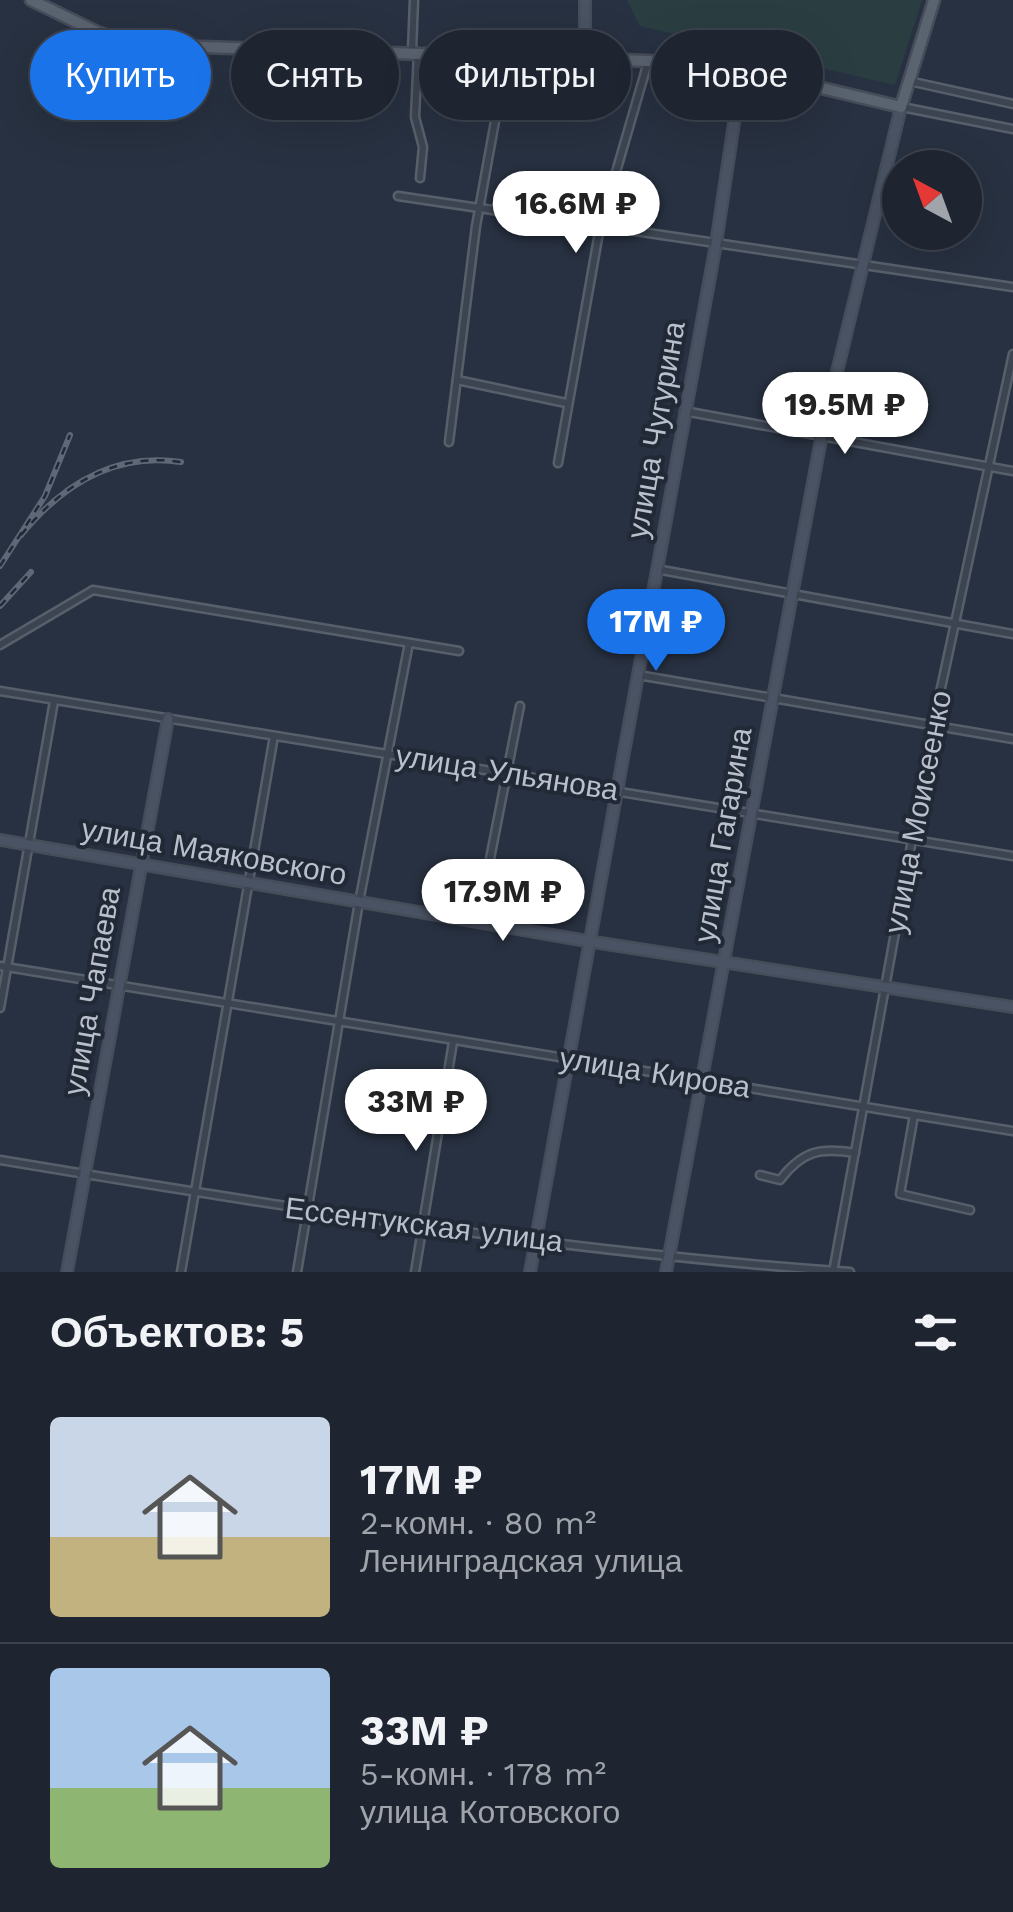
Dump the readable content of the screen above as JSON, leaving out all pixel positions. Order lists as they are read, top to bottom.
{
  "streets": {
    "main road": ["улица Гагарина"],
    "street": [
      "улица Чугурина",
      "улица Ульянова",
      "улица Моисеенко",
      "улица Маяковского",
      "улица Чапаева",
      "улица Кирова",
      "Ессентукская улица"
    ]
  },
  "crossings": [
    ["улица Чугурина", "улица Ульянова"],
    ["улица Чугурина", "улица Маяковского"],
    ["улица Чугурина", "улица Кирова"],
    ["улица Чугурина", "Ессентукская улица"],
    ["улица Ульянова", "улица Моисеенко"],
    ["улица Ульянова", "улица Гагарина"],
    ["улица Ульянова", "улица Чапаева"],
    ["улица Моисеенко", "улица Маяковского"],
    ["улица Моисеенко", "улица Кирова"],
    ["улица Моисеенко", "Ессентукская улица"],
    ["улица Гагарина", "улица Маяковского"],
    ["улица Гагарина", "улица Кирова"],
    ["улица Гагарина", "Ессентукская улица"],
    ["улица Маяковского", "улица Чапаева"],
    ["улица Чапаева", "улица Кирова"],
    ["улица Чапаева", "Ессентукская улица"]
  ],
  "north": "top left",
  "page": {
    "chip": [
      "Купить",
      "Снять",
      "Фильтры",
      "Новое"
    ],
    "price": [
      "16.6M ₽",
      "19.5M ₽",
      "17M ₽",
      "17.9M ₽",
      "33M ₽"
    ],
    "heading": "Объектов: 5",
    "list": [
      {
        "name": "17M ₽",
        "note": "2-комн. · 80 m² · Ленинградская улица"
      },
      {
        "name": "33M ₽",
        "note": "5-комн. · 178 m² · улица Котовского"
      }
    ]
  }
}
